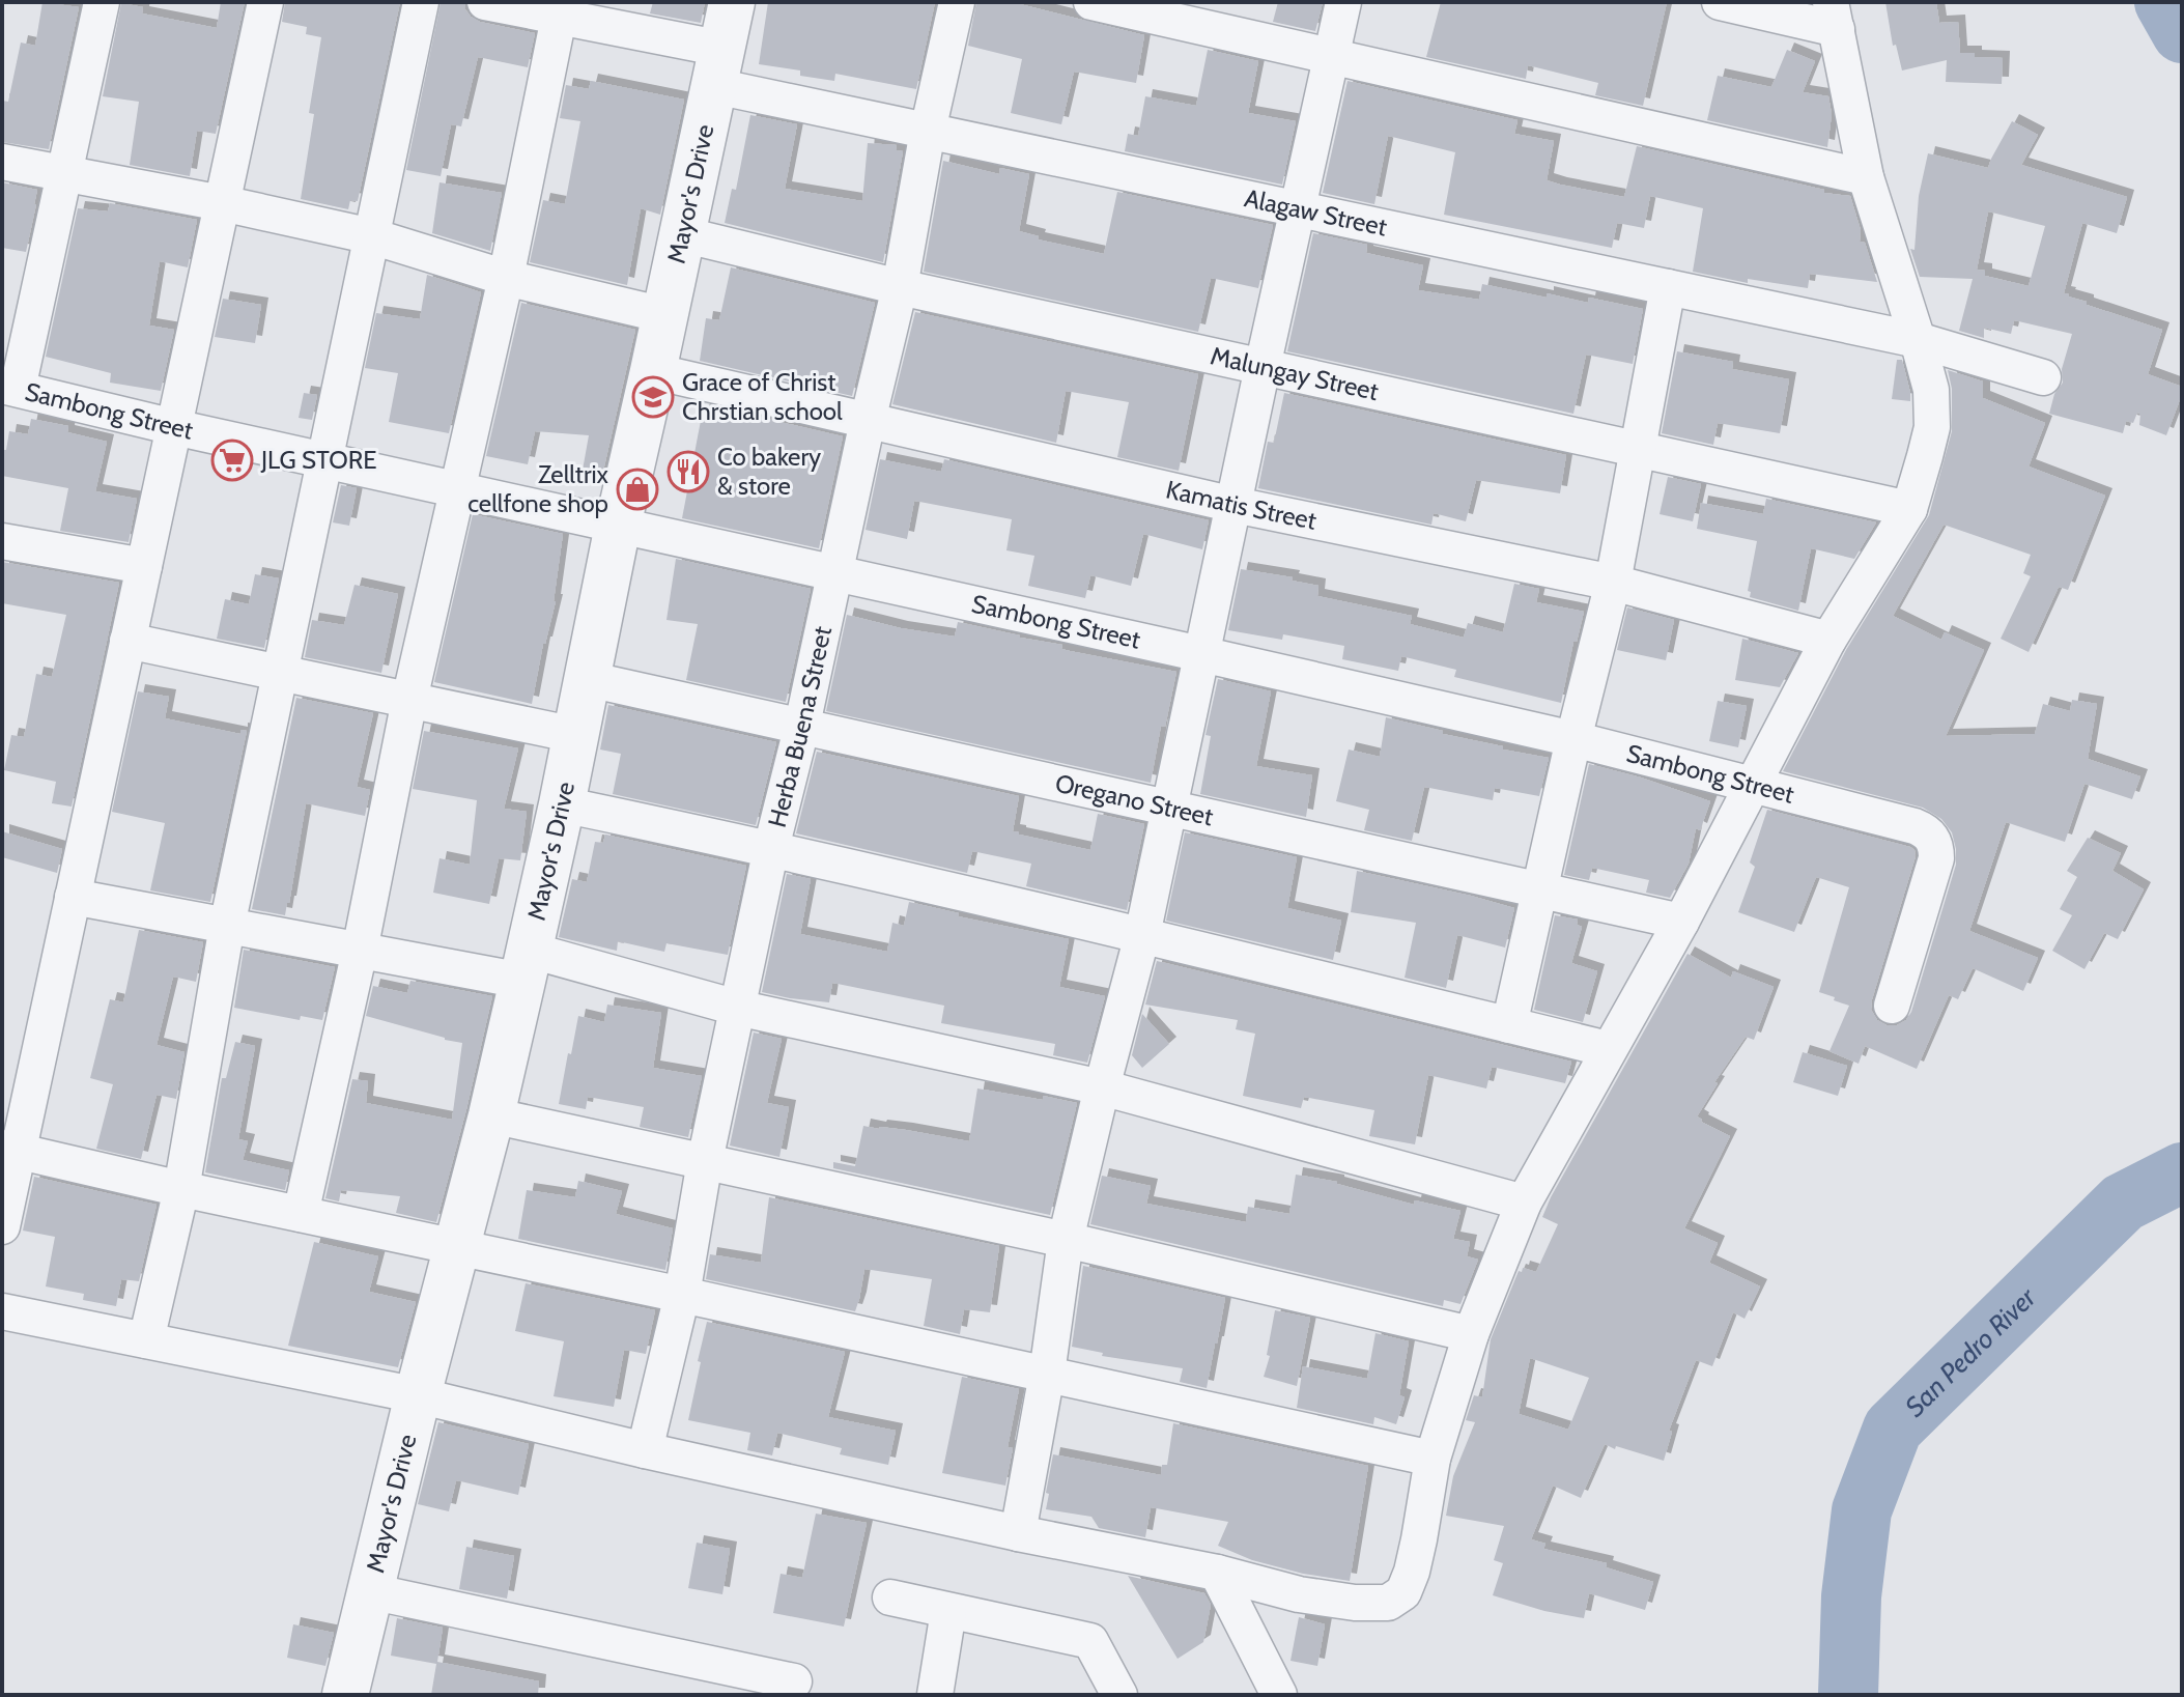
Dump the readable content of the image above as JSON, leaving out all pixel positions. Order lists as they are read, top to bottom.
{
  "streets": {
    "street": [
      "Mayor's Drive",
      "Alagaw Street",
      "Malungay Street",
      "Sambong Street",
      "Kamatis Street",
      "Herba Buena Street",
      "Oregano Street"
    ]
  },
  "crossings": [
    ["Mayor's Drive", "Alagaw Street"],
    ["Mayor's Drive", "Malungay Street"],
    ["Mayor's Drive", "Sambong Street"],
    ["Mayor's Drive", "Kamatis Street"],
    ["Mayor's Drive", "Oregano Street"],
    ["Alagaw Street", "Herba Buena Street"],
    ["Malungay Street", "Herba Buena Street"],
    ["Sambong Street", "Herba Buena Street"],
    ["Kamatis Street", "Herba Buena Street"],
    ["Herba Buena Street", "Oregano Street"]
  ],
  "water": ["San Pedro River"],
  "places": {
    "school or university": ["Grace of Christ Chrstian school"],
    "supermarket": ["JLG STORE"],
    "restaurant": ["Co bakery & store"],
    "shop": ["Zelltrix cellfone shop"]
  }
}
